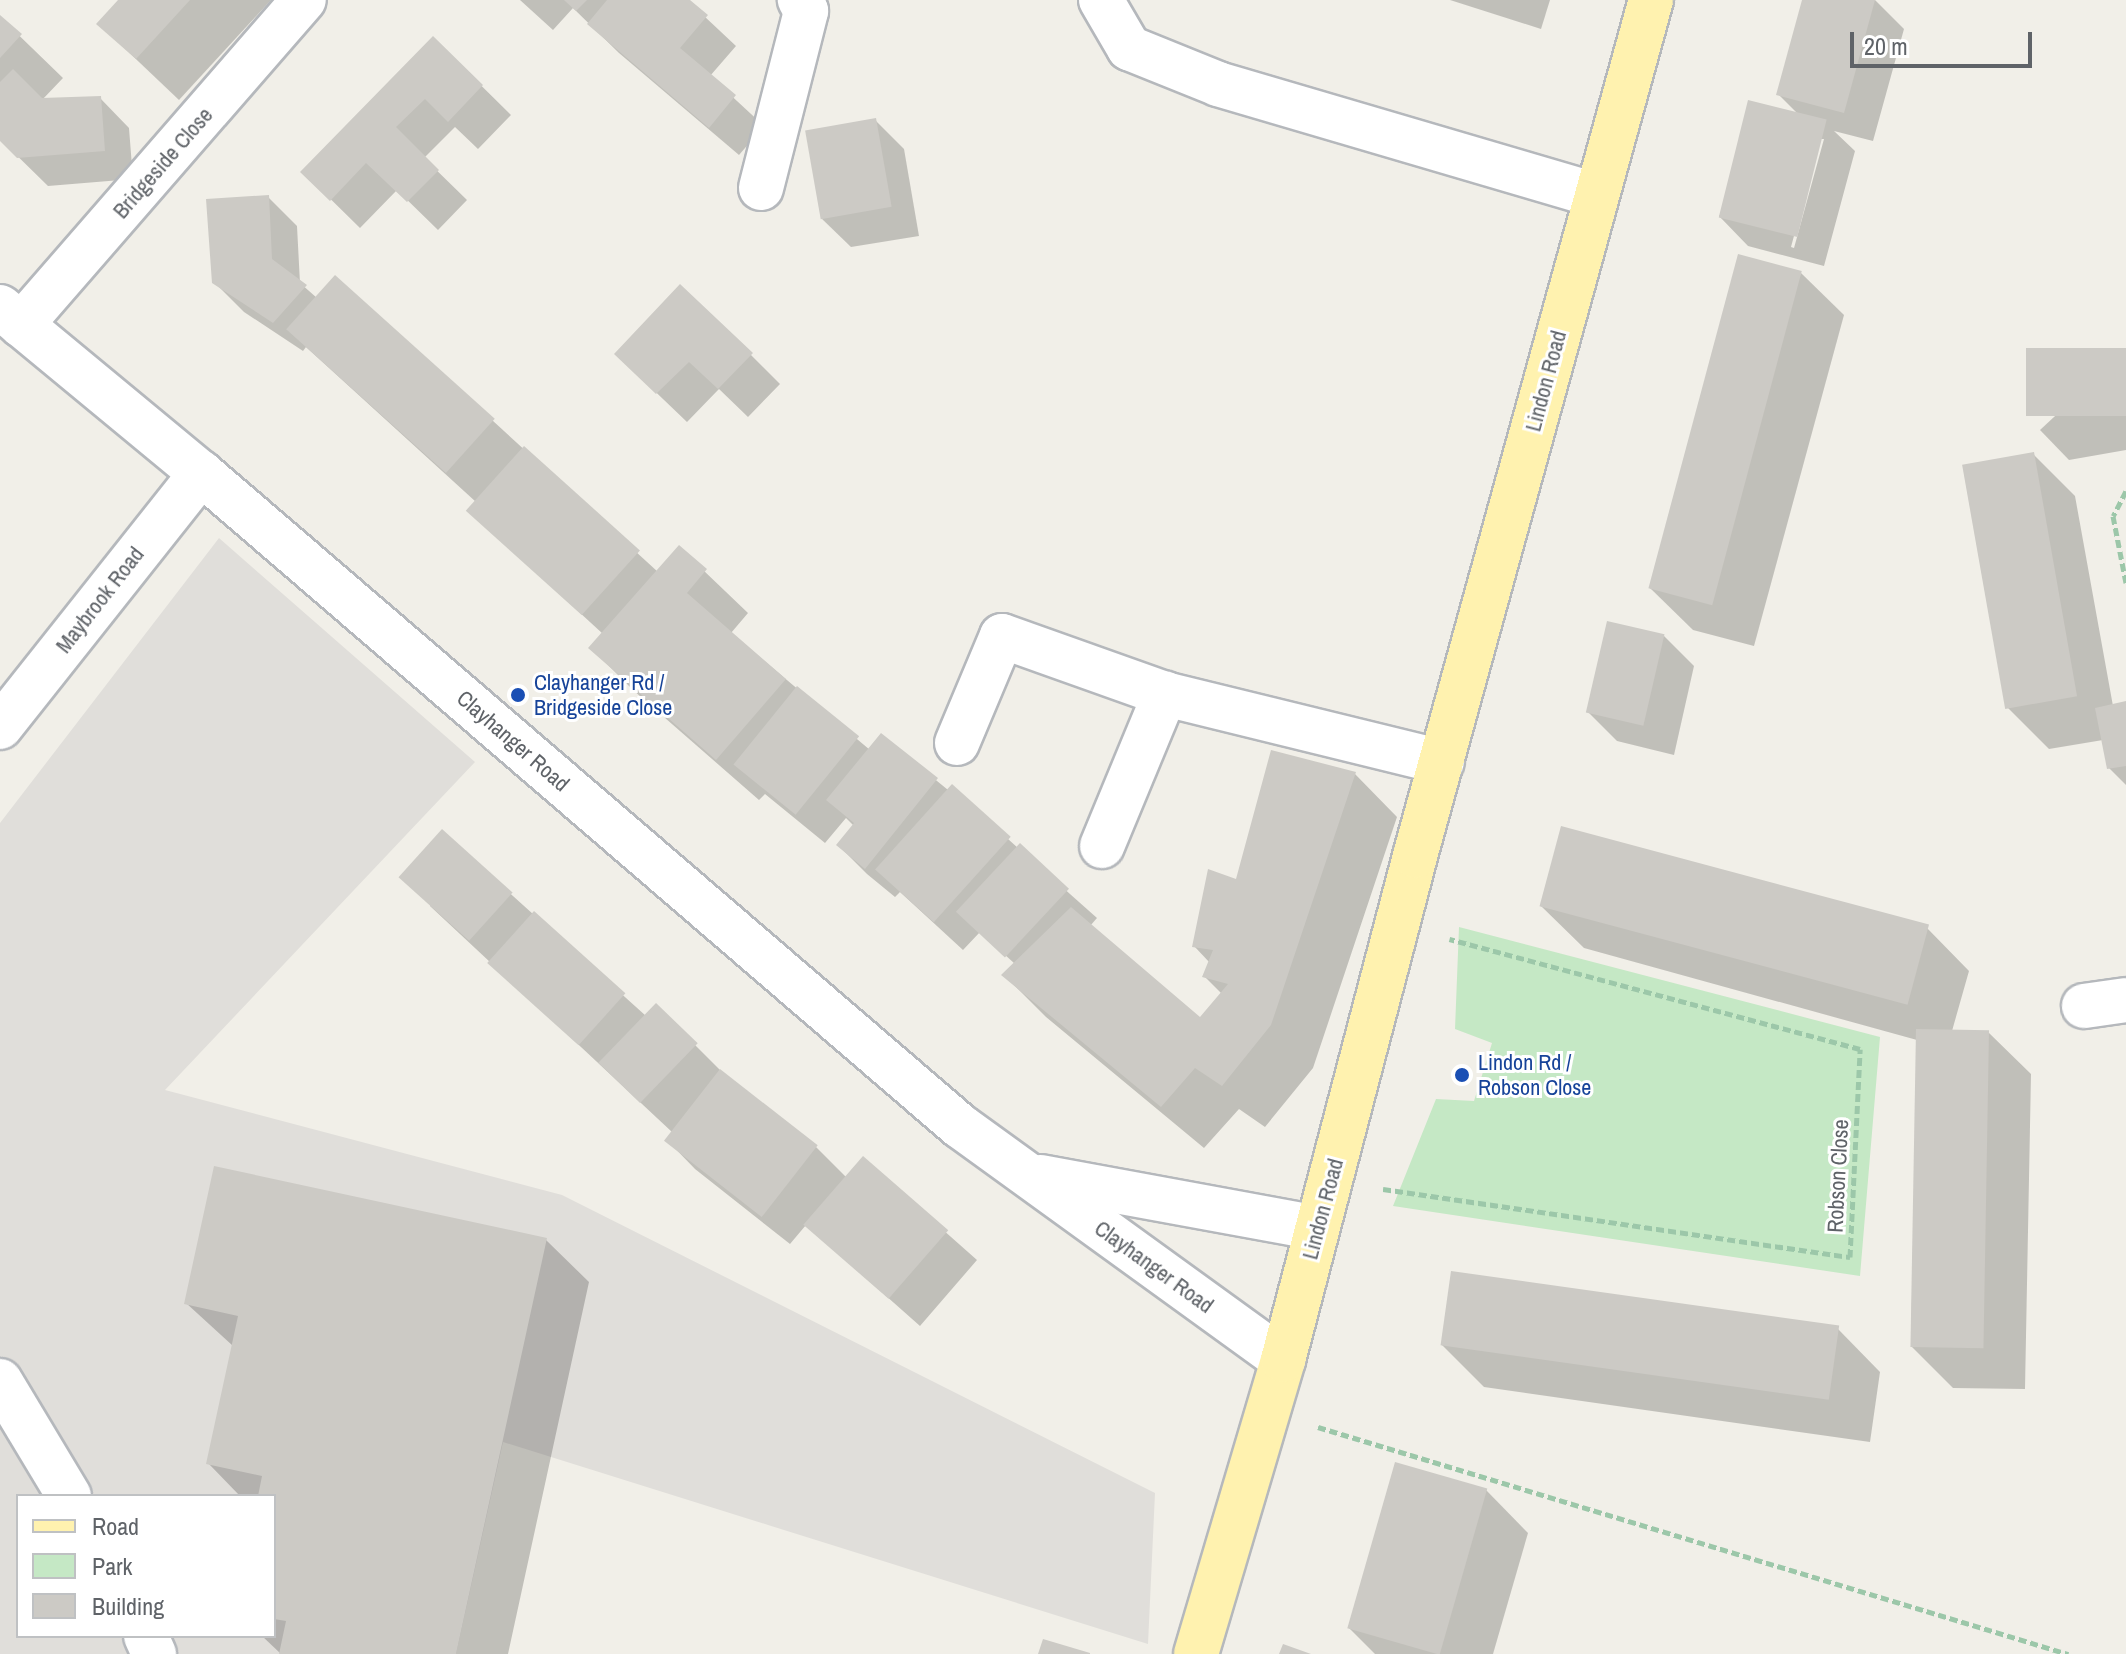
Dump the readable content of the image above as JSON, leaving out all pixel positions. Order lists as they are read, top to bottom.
{
  "streets": {
    "main road": ["Lindon Road"],
    "street": ["Bridgeside Close", "Maybrook Road", "Clayhanger Road"],
    "path": ["Robson Close"]
  },
  "crossings": [
    ["Bridgeside Close", "Clayhanger Road"],
    ["Lindon Road", "Clayhanger Road"],
    ["Lindon Road", "Robson Close"],
    ["Maybrook Road", "Clayhanger Road"]
  ],
  "places": ["Clayhanger Rd / Bridgeside Close", "Lindon Rd / Robson Close"],
  "legend": ["Road", "Park", "Building"],
  "scale_bar": "20 m"
}
